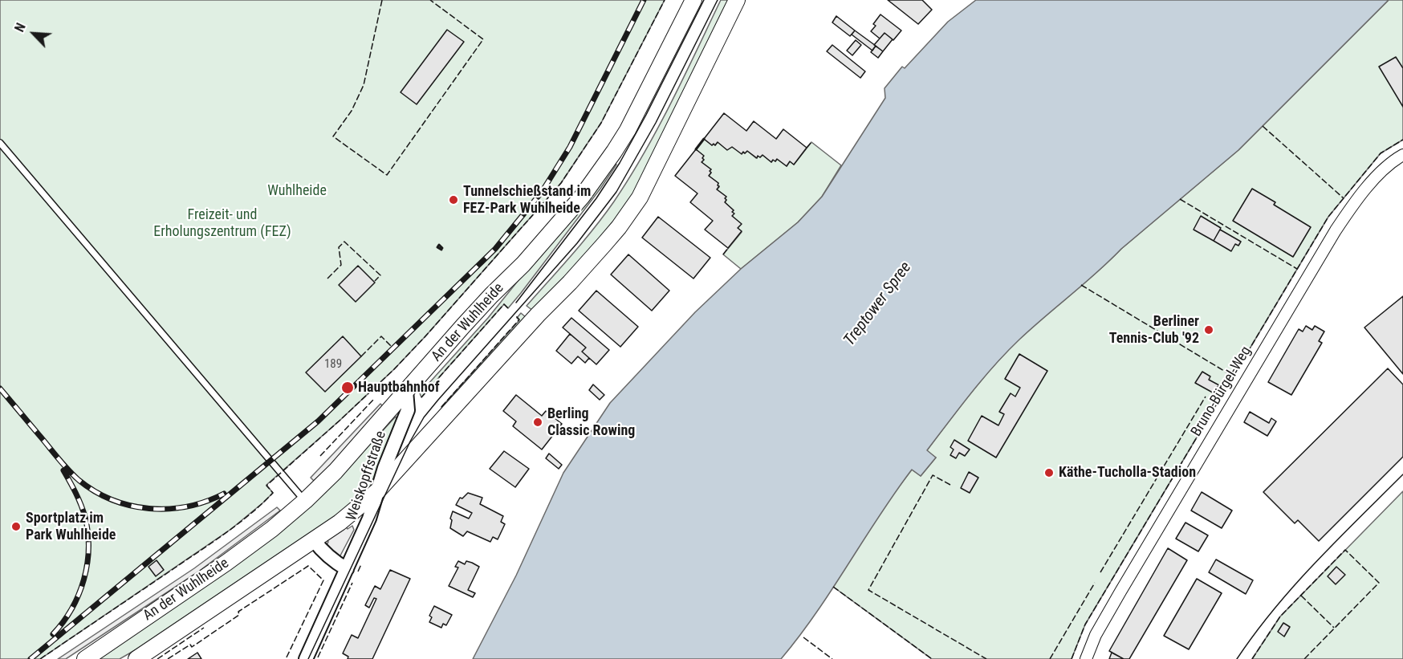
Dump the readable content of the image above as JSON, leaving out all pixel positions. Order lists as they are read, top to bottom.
{
  "streets": {
    "main road": ["An der Wuhlheide"],
    "street": ["Bruno-Bürgel-Weg", "Weiskopffstraße"]
  },
  "crossings": [
    ["An der Wuhlheide", "Weiskopffstraße"]
  ],
  "water": ["Treptower Spree"],
  "parks": ["Wuhlheide", "Freizeit- und Erholungszentrum (FEZ)"],
  "places": [
    "Tunnelschießstand im FEZ-Park Wuhlheide",
    "Berliner Tennis-Club '92",
    "Hauptbahnhof",
    "Berling Classic Rowing",
    "Käthe-Tucholla-Stadion",
    "Sportplatz im Park Wuhlheide"
  ],
  "house_numbers": ["189"],
  "north": "top left"
}
